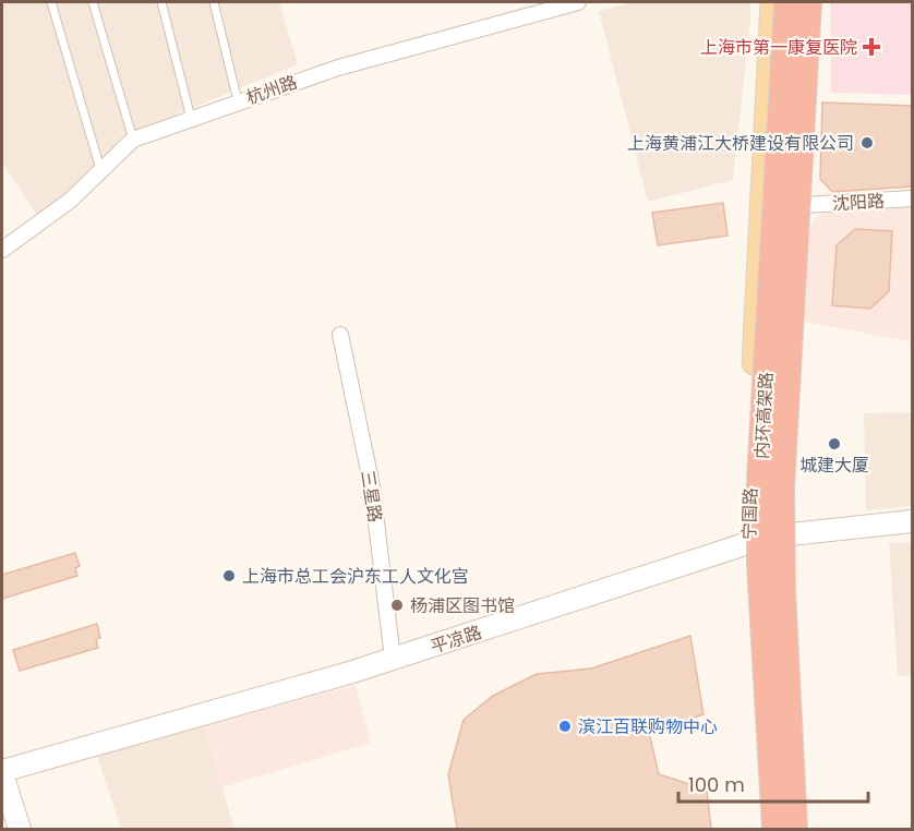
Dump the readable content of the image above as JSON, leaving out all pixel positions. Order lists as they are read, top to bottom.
{
  "streets": {
    "highway": ["内环高架路"],
    "main road": ["宁国路", "平凉路"],
    "street": ["杭州路", "沈阳路", "三星路"]
  },
  "crossings": [
    ["三星路", "平凉路"],
    ["宁国路", "平凉路"]
  ],
  "places": {
    "health": ["上海市第一康复医院"],
    "other": [
      "上海黄浦江大桥建设有限公司",
      "城建大厦",
      "上海市总工会沪东工人文化宫",
      "杨浦区图书馆",
      "滨江百联购物中心"
    ]
  },
  "scale_bar": "100 m"
}
